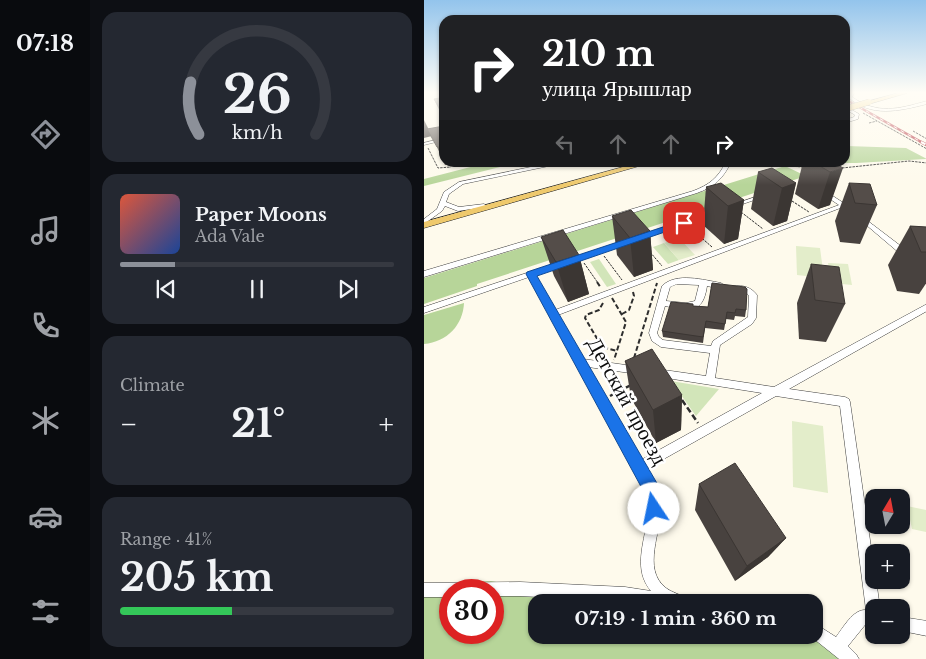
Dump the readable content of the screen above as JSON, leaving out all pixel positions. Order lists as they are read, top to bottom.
{
  "streets": {
    "street": ["Детский проезд"]
  },
  "north": "top",
  "page": {
    "tabs": "07:18",
    "turn": ["210 m", "улица Ярышлар"],
    "song": ["Paper Moons", "Ada Vale"],
    "tile": [
      "Climate",
      ["Range · 41%", "205 km"]
    ],
    "heat": ["−", "21°", "+"],
    "map_buttons": ["+", "−"],
    "limit": "30",
    "trip": "07:19 · 1 min · 360 m",
    "gauge": ["26", "km/h"]
  }
}
